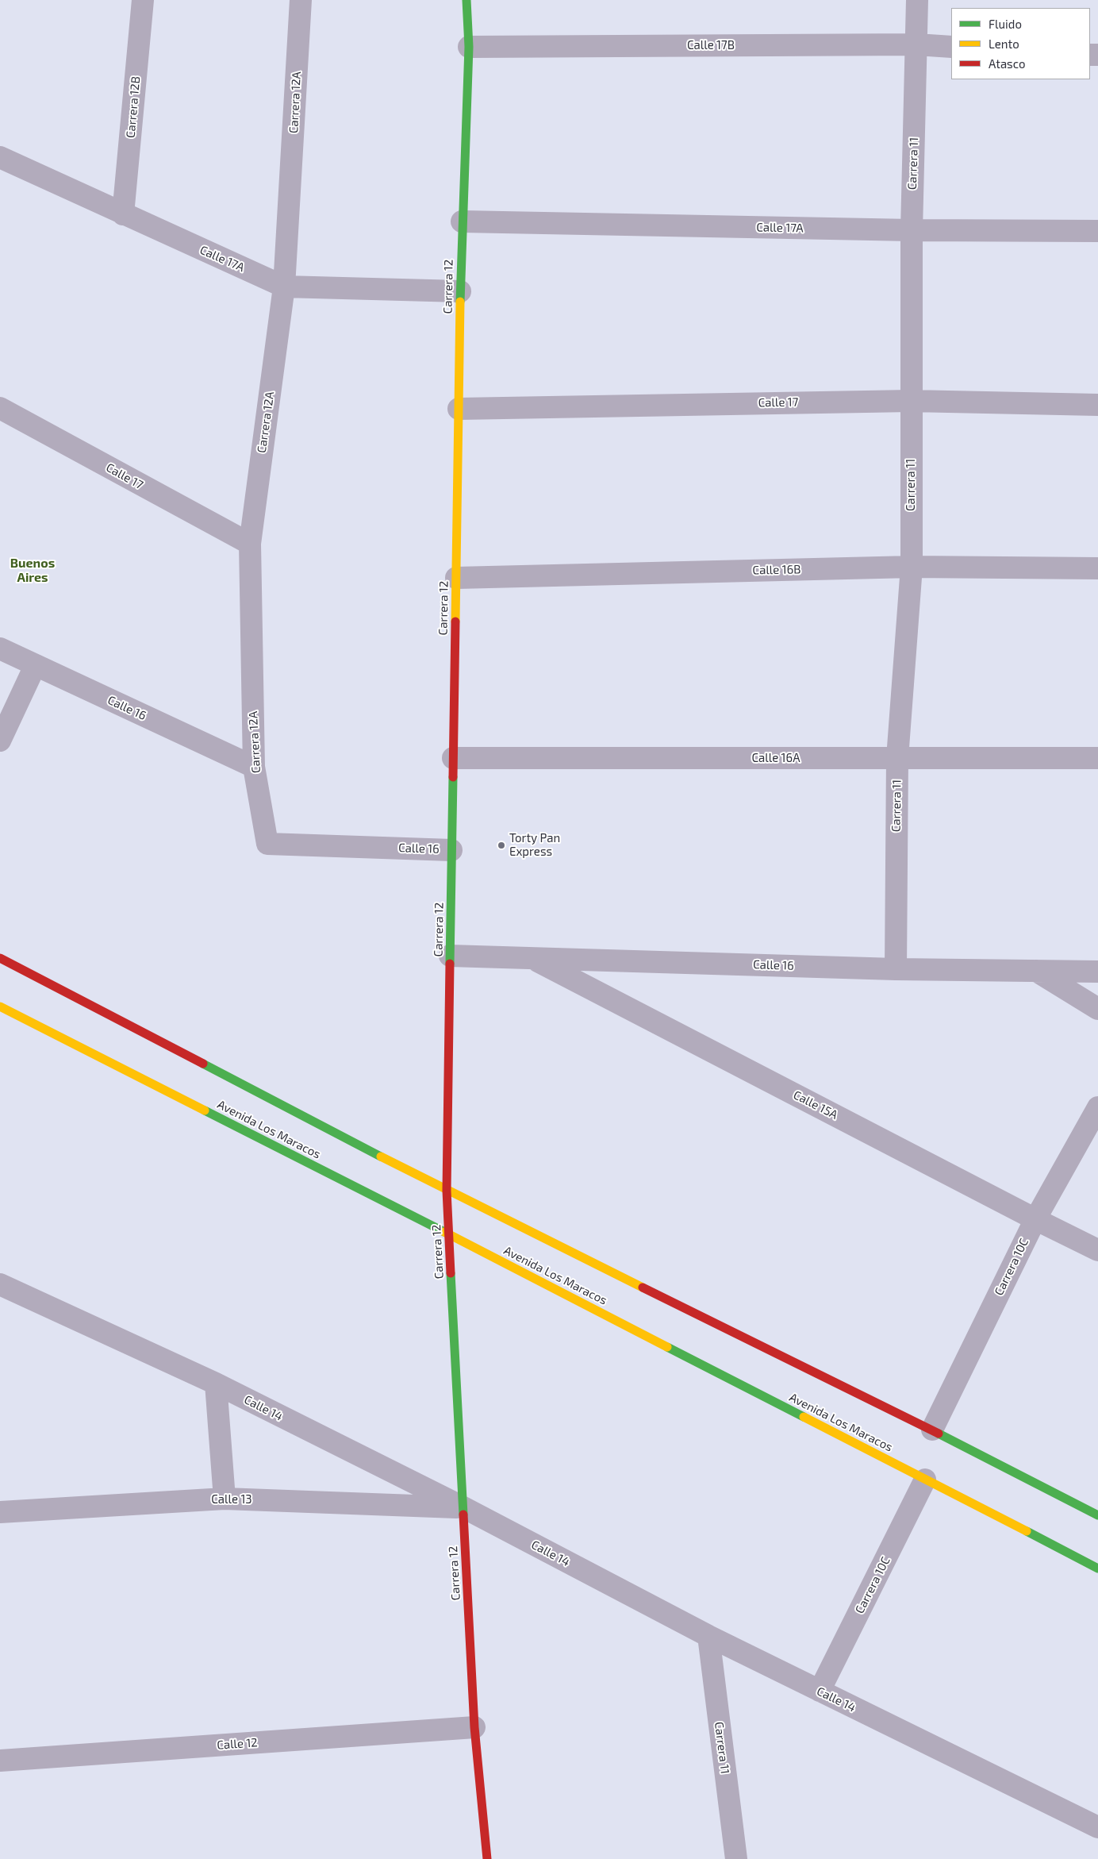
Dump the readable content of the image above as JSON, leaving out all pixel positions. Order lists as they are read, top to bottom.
{
  "streets": {
    "street": [
      "Calle 17B",
      "Carrera 12A",
      "Carrera 12B",
      "Carrera 11",
      "Calle 17A",
      "Carrera 12",
      "Calle 17",
      "Calle 16B",
      "Calle 16",
      "Calle 16A",
      "Calle 15A",
      "Avenida Los Maracos",
      "Carrera 10C",
      "Calle 14",
      "Calle 13",
      "Calle 12"
    ]
  },
  "crossings": [
    ["Calle 17B", "Carrera 11"],
    ["Calle 17B", "Carrera 12"],
    ["Carrera 12A", "Calle 17A"],
    ["Carrera 12A", "Calle 17"],
    ["Carrera 12A", "Calle 16"],
    ["Carrera 12B", "Calle 17A"],
    ["Carrera 11", "Calle 17A"],
    ["Carrera 11", "Calle 17"],
    ["Carrera 11", "Calle 16B"],
    ["Carrera 11", "Calle 16"],
    ["Carrera 11", "Calle 16A"],
    ["Carrera 11", "Calle 14"],
    ["Calle 17A", "Carrera 12"],
    ["Carrera 12", "Calle 17"],
    ["Carrera 12", "Calle 16B"],
    ["Carrera 12", "Calle 16"],
    ["Carrera 12", "Calle 16A"],
    ["Carrera 12", "Avenida Los Maracos"],
    ["Carrera 12", "Calle 14"],
    ["Carrera 12", "Calle 13"],
    ["Carrera 12", "Calle 12"],
    ["Calle 16", "Calle 15A"],
    ["Calle 15A", "Carrera 10C"],
    ["Avenida Los Maracos", "Carrera 10C"],
    ["Carrera 10C", "Calle 14"],
    ["Calle 14", "Calle 13"]
  ],
  "districts": ["Buenos Aires"],
  "places": ["Torty Pan Express"],
  "legend": ["Fluido", "Lento", "Atasco"]
}
